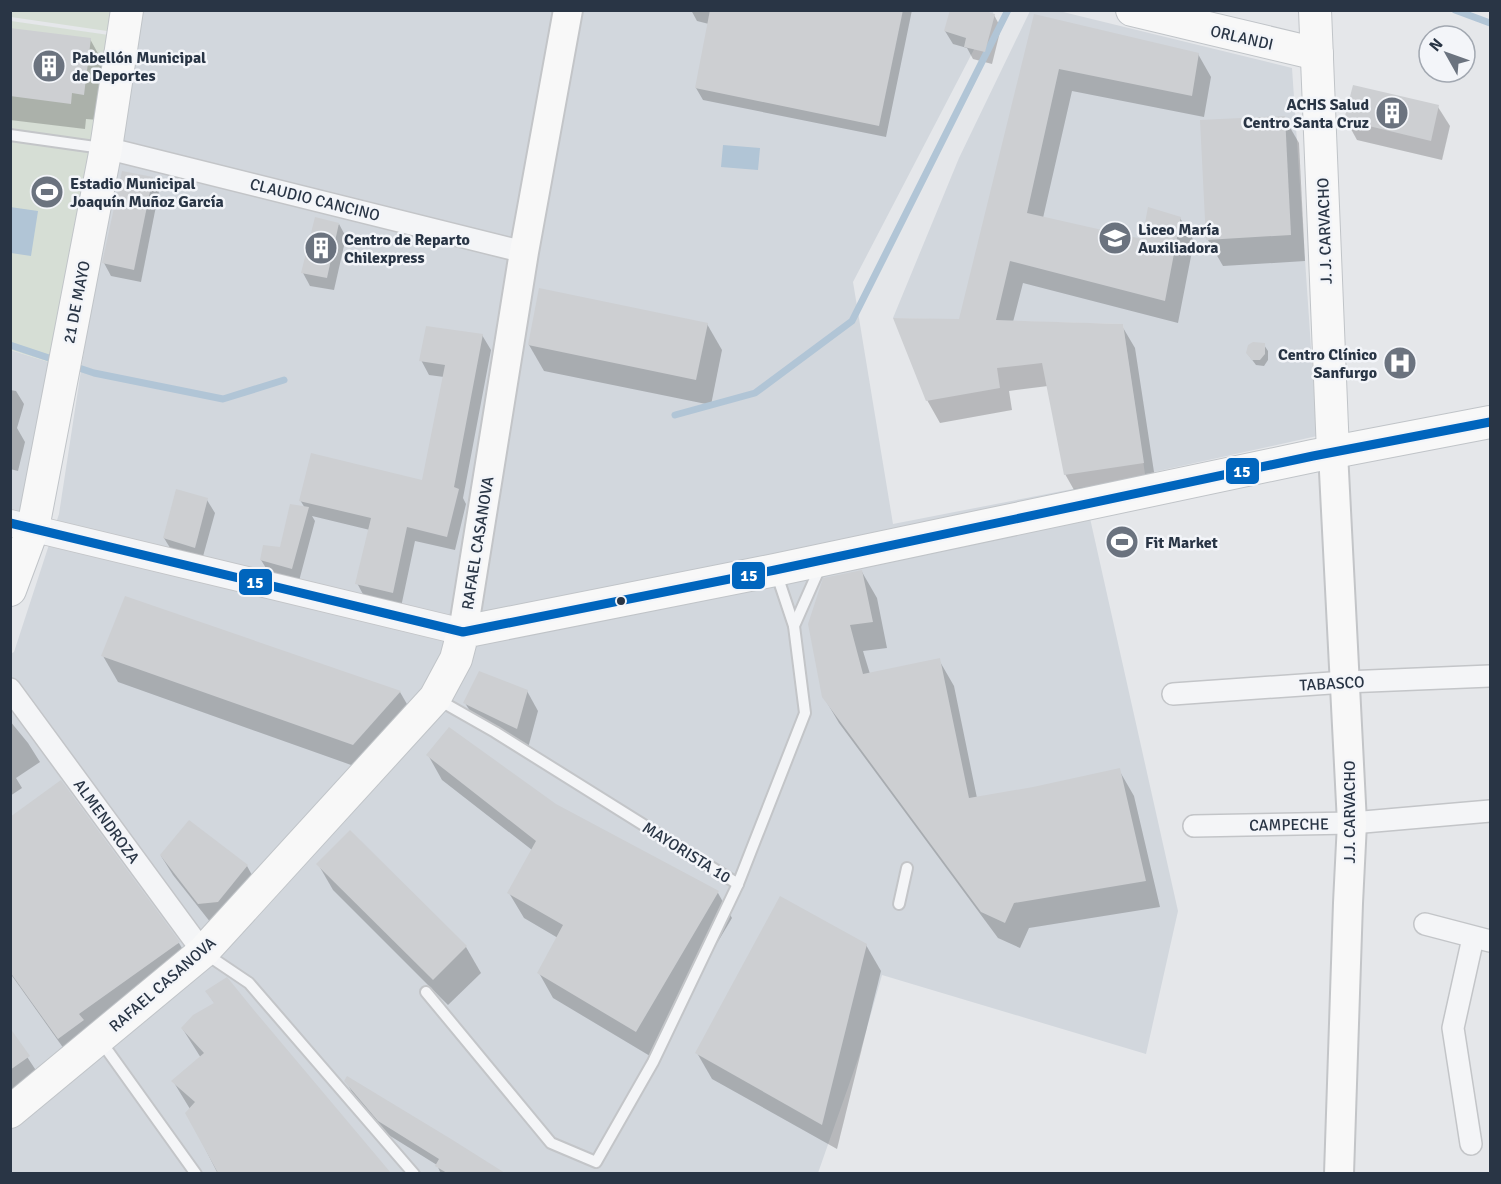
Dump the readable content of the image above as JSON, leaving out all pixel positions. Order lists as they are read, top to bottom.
{
  "streets": {
    "main road": [
      "ORLANDI",
      "J. J. CARVACHO",
      "21 DE MAYO",
      "RAFAEL CASANOVA",
      "J.J. CARVACHO"
    ],
    "street": [
      "CLAUDIO CANCINO",
      "TABASCO",
      "ALMENDROZA",
      "CAMPECHE"
    ],
    "lane": ["MAYORISTA 10"]
  },
  "crossings": [
    ["ORLANDI", "J. J. CARVACHO"],
    ["CLAUDIO CANCINO", "21 DE MAYO"],
    ["CLAUDIO CANCINO", "RAFAEL CASANOVA"],
    ["J. J. CARVACHO", "J.J. CARVACHO"],
    ["RAFAEL CASANOVA", "ALMENDROZA"],
    ["RAFAEL CASANOVA", "MAYORISTA 10"],
    ["TABASCO", "J.J. CARVACHO"],
    ["J.J. CARVACHO", "CAMPECHE"]
  ],
  "places": {
    "building": ["Pabellón Municipal de Deportes", "ACHS Salud Centro Santa Cruz", "Centro de Reparto Chilexpress"],
    "sports": ["Estadio Municipal Joaquín Muñoz García", "Fit Market"],
    "school or university": ["Liceo María Auxiliadora"],
    "hospital": ["Centro Clínico Sanfurgo"]
  },
  "lines": ["transit line 15"],
  "north": "top left"
}
